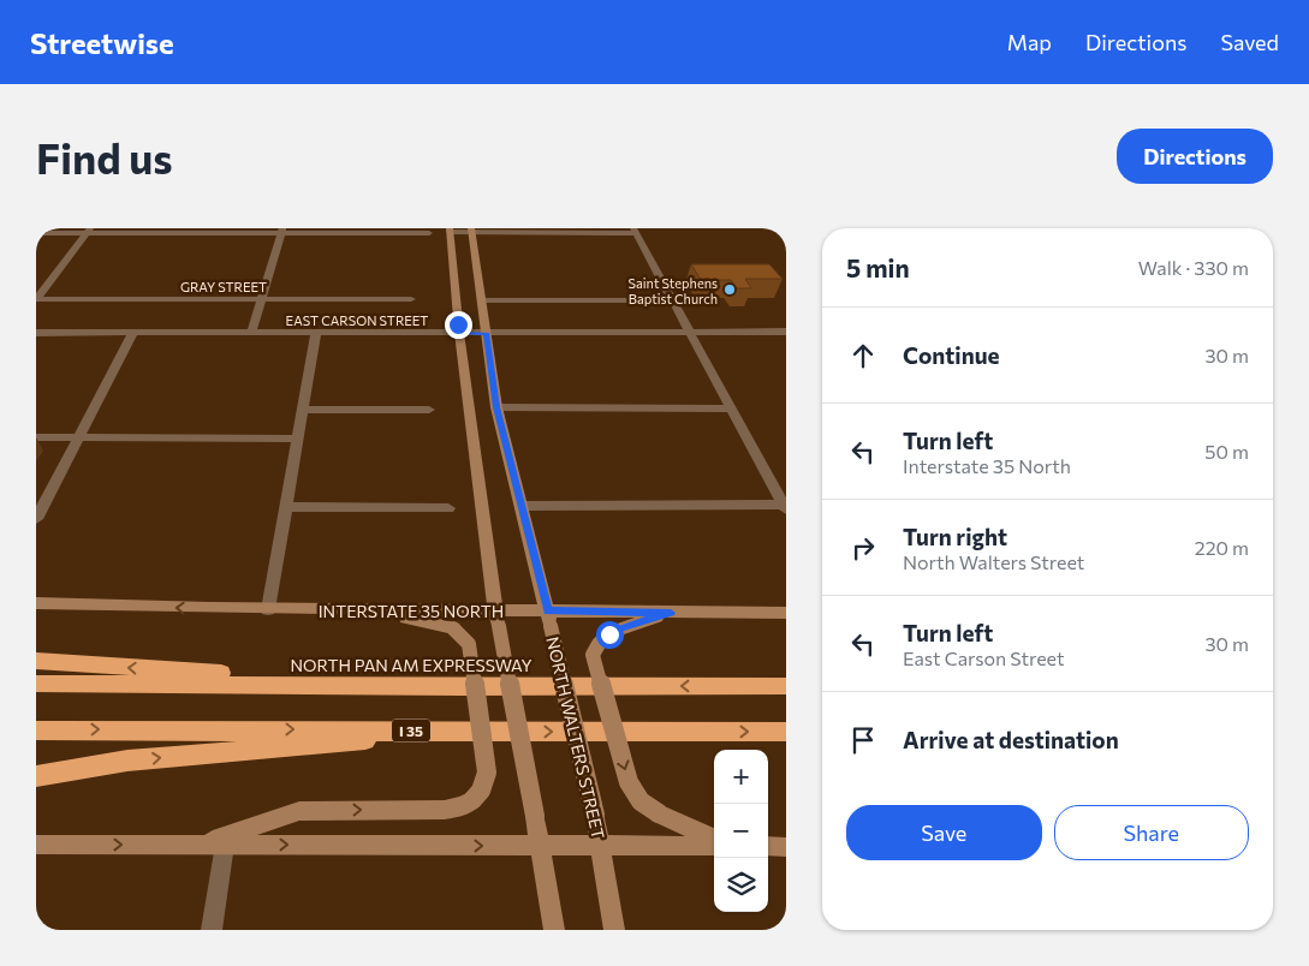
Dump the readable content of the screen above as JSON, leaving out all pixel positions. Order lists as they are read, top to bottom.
{
  "streets": {
    "highway": ["NORTH PAN AM EXPRESSWAY", "I 35"],
    "main road": ["INTERSTATE 35 NORTH", "NORTH WALTERS STREET"],
    "street": ["GRAY STREET", "EAST CARSON STREET"]
  },
  "crossings": [
    ["EAST CARSON STREET", "NORTH WALTERS STREET"],
    ["INTERSTATE 35 NORTH", "NORTH WALTERS STREET"]
  ],
  "places": ["Saint Stephens Baptist Church"],
  "page": {
    "header": "Streetwise",
    "nav": ["Map", "Directions", "Saved"],
    "buttons": [
      "Directions",
      ["Save", "Share"]
    ],
    "title": "Find us",
    "heading": ["5 min", "Walk · 330 m"],
    "list": [
      ["Continue", "30 m"],
      ["Turn left", "Interstate 35 North", "50 m"],
      ["Turn right", "North Walters Street", "220 m"],
      ["Turn left", "East Carson Street", "30 m"],
      "Arrive at destination"
    ],
    "map_buttons": ["+", "−"]
  }
}
